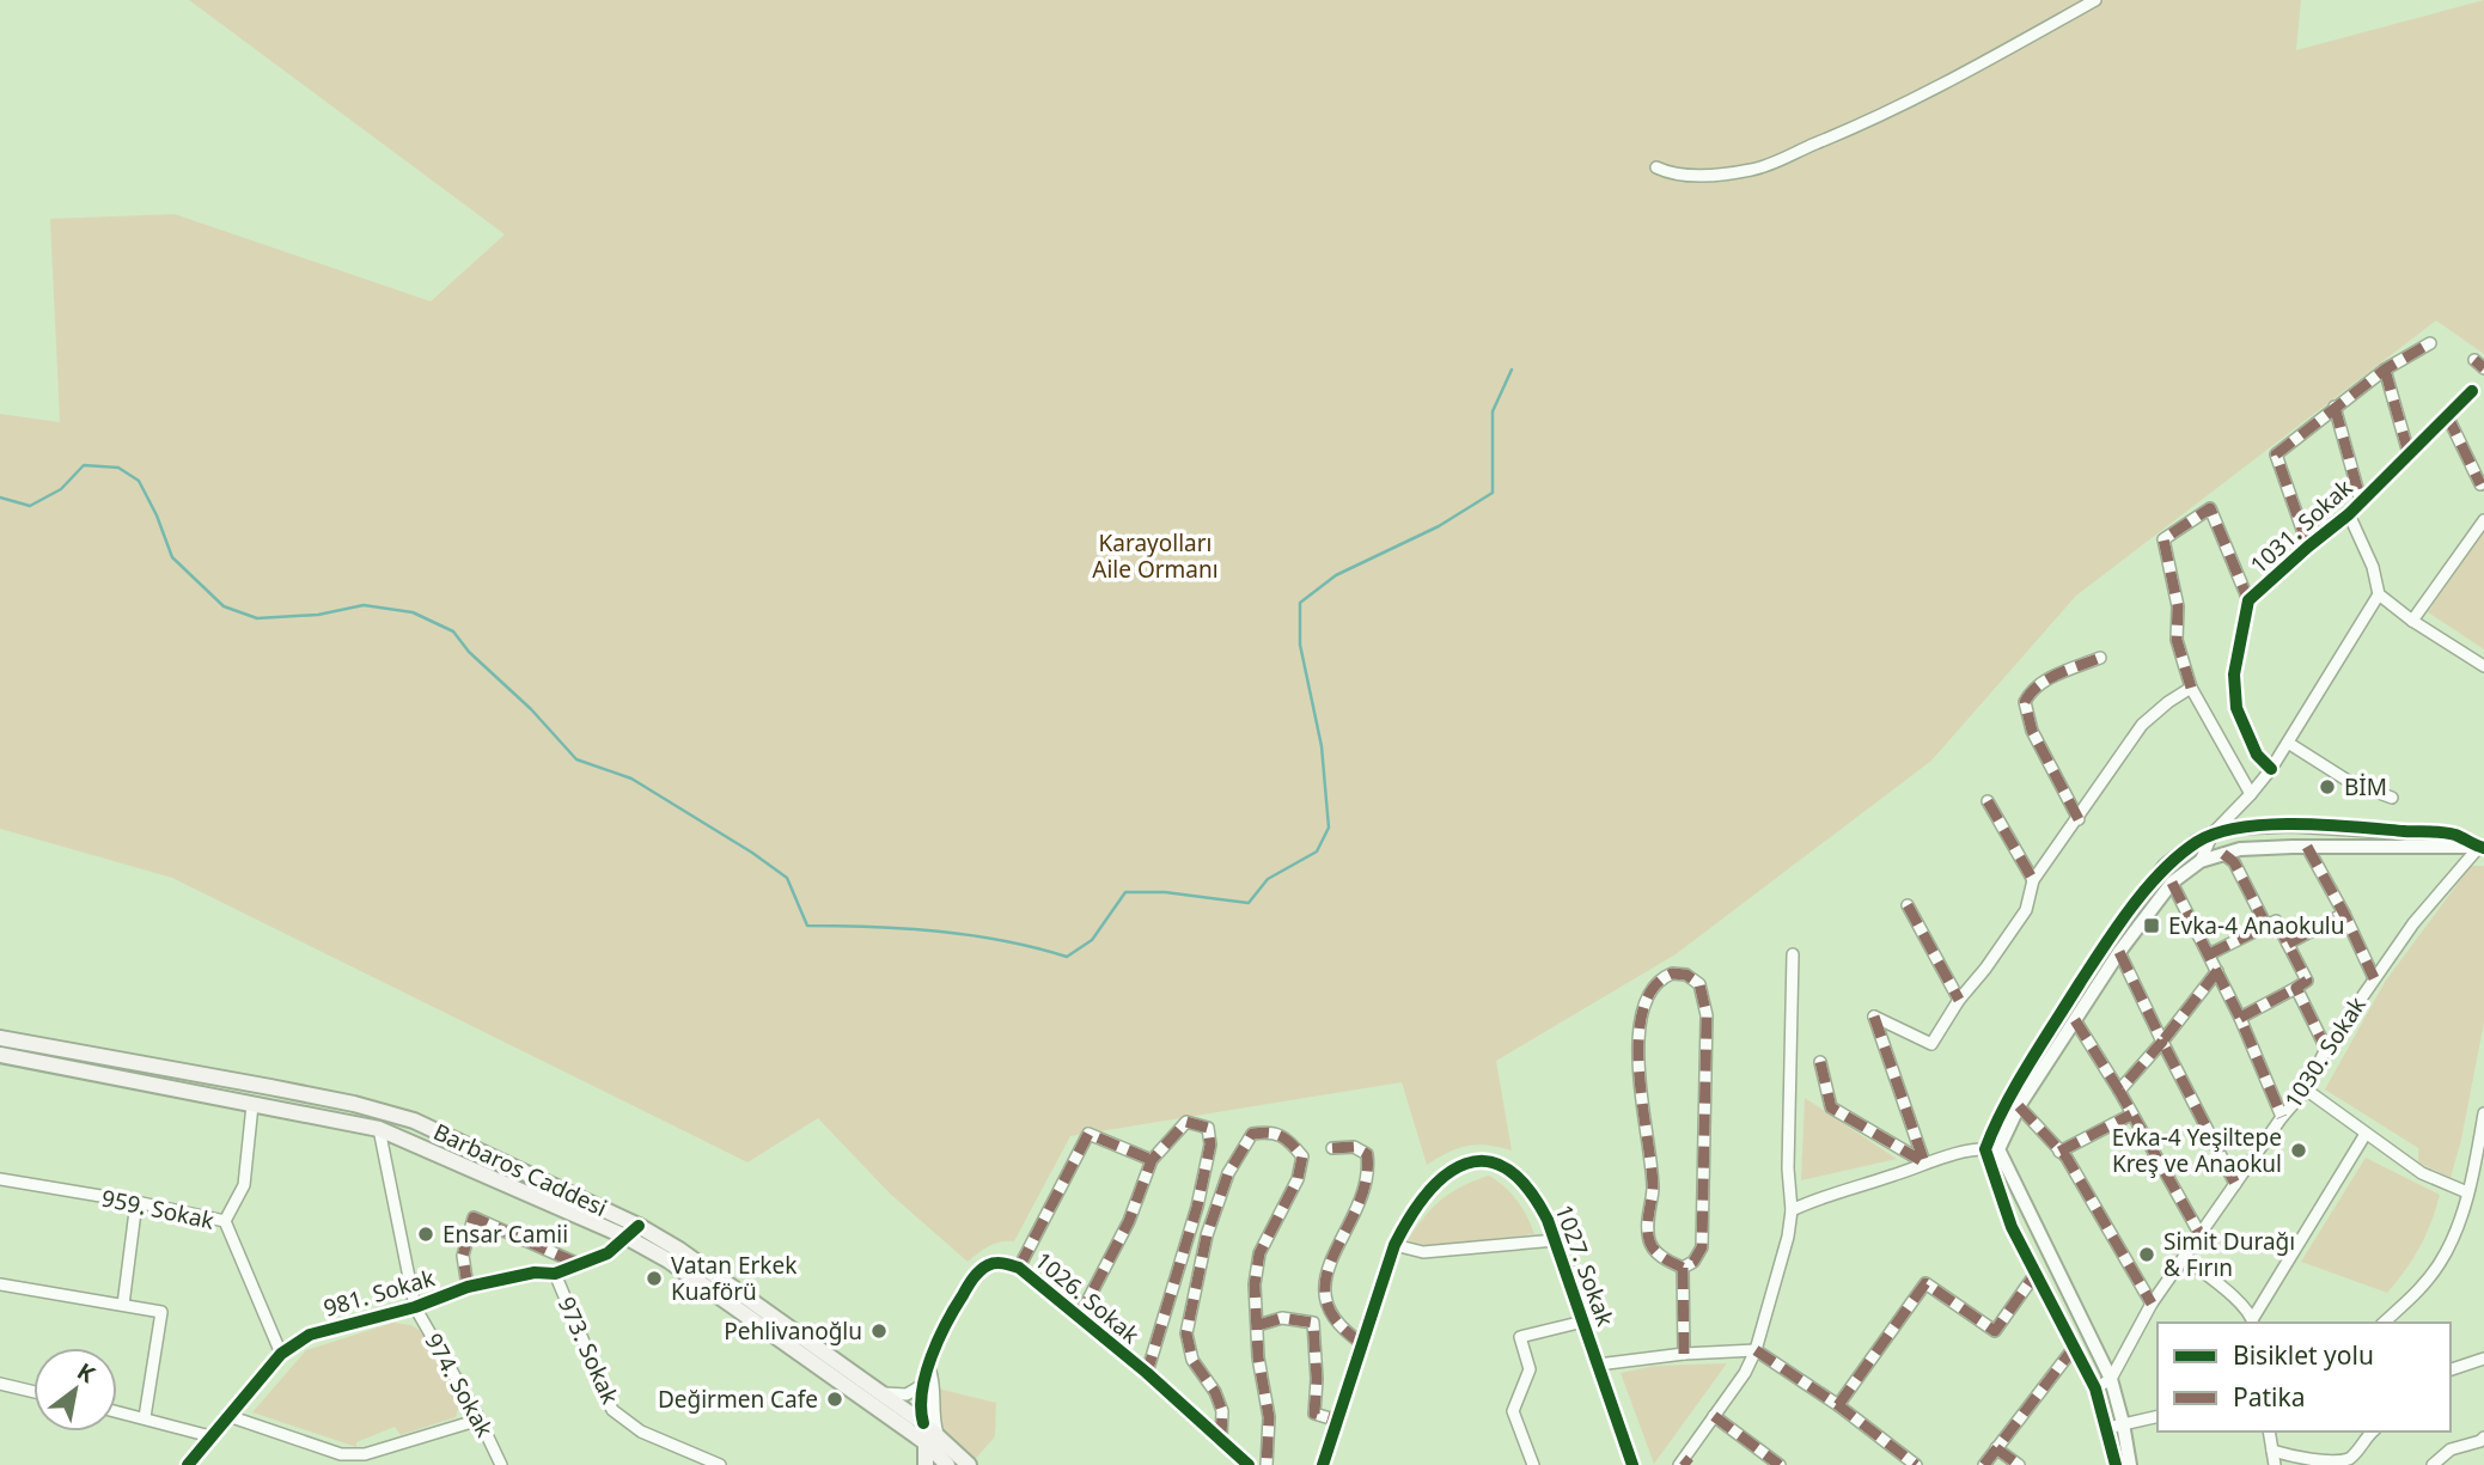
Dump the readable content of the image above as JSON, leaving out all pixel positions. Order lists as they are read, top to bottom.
{
  "streets": {
    "main road": ["Barbaros Caddesi"],
    "street": [
      "1031. Sokak",
      "1030. Sokak",
      "959. Sokak",
      "1027. Sokak",
      "981. Sokak",
      "1026. Sokak",
      "973. Sokak",
      "974. Sokak"
    ]
  },
  "crossings": [
    ["Barbaros Caddesi", "981. Sokak"],
    ["Barbaros Caddesi", "1026. Sokak"],
    ["Barbaros Caddesi", "974. Sokak"],
    ["959. Sokak", "981. Sokak"],
    ["981. Sokak", "973. Sokak"],
    ["981. Sokak", "974. Sokak"]
  ],
  "parks": ["Karayolları Aile Ormanı"],
  "places": {
    "other": [
      "BİM",
      "Evka-4 Yeşiltepe Kreş ve Anaokul",
      "Ensar Camii",
      "Simit Durağı & Fırın",
      "Vatan Erkek Kuaförü",
      "Pehlivanoğlu",
      "Değirmen Cafe"
    ],
    "transit": ["Evka-4 Anaokulu"]
  },
  "legend": ["Bisiklet yolu", "Patika"],
  "north": "top right"
}
